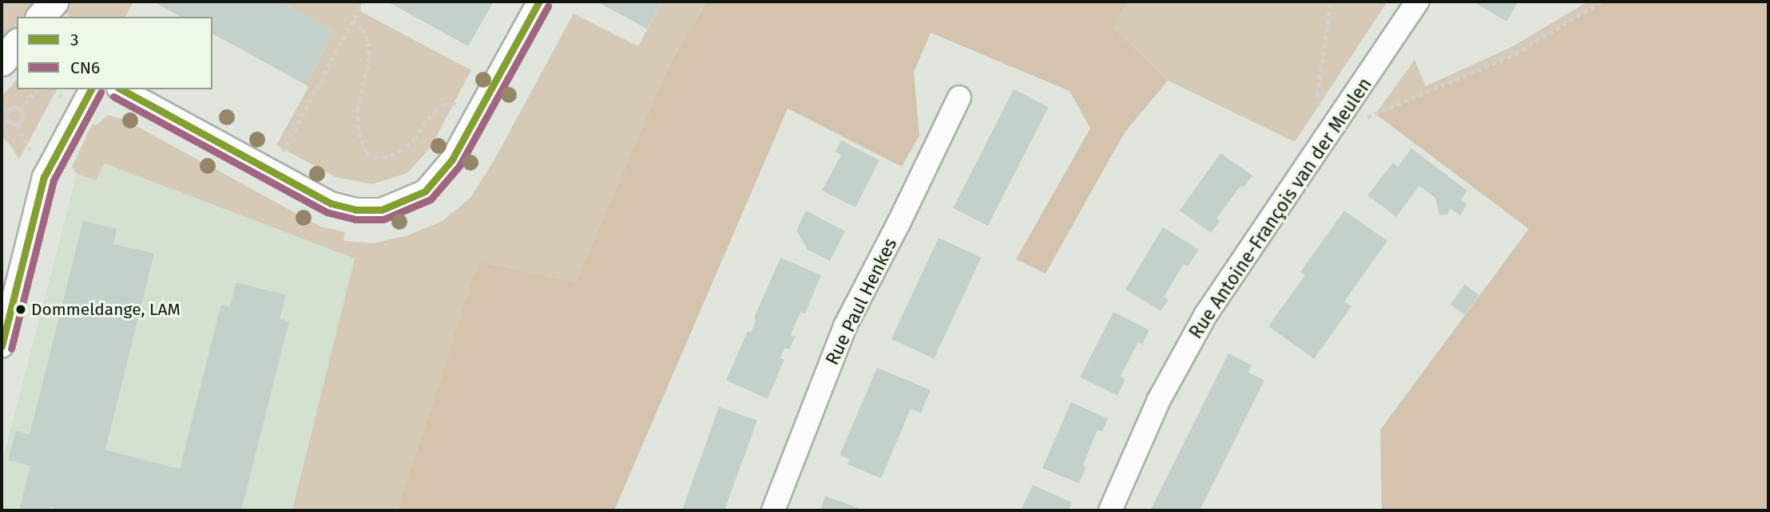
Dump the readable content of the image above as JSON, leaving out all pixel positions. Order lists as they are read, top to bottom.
{
  "streets": {
    "street": ["Rue Antoine-François van der Meulen", "Rue Paul Henkes"]
  },
  "places": ["Dommeldange, LAM"],
  "lines": ["transit line 3", "transit line CN6"],
  "legend": ["3", "CN6"]
}
